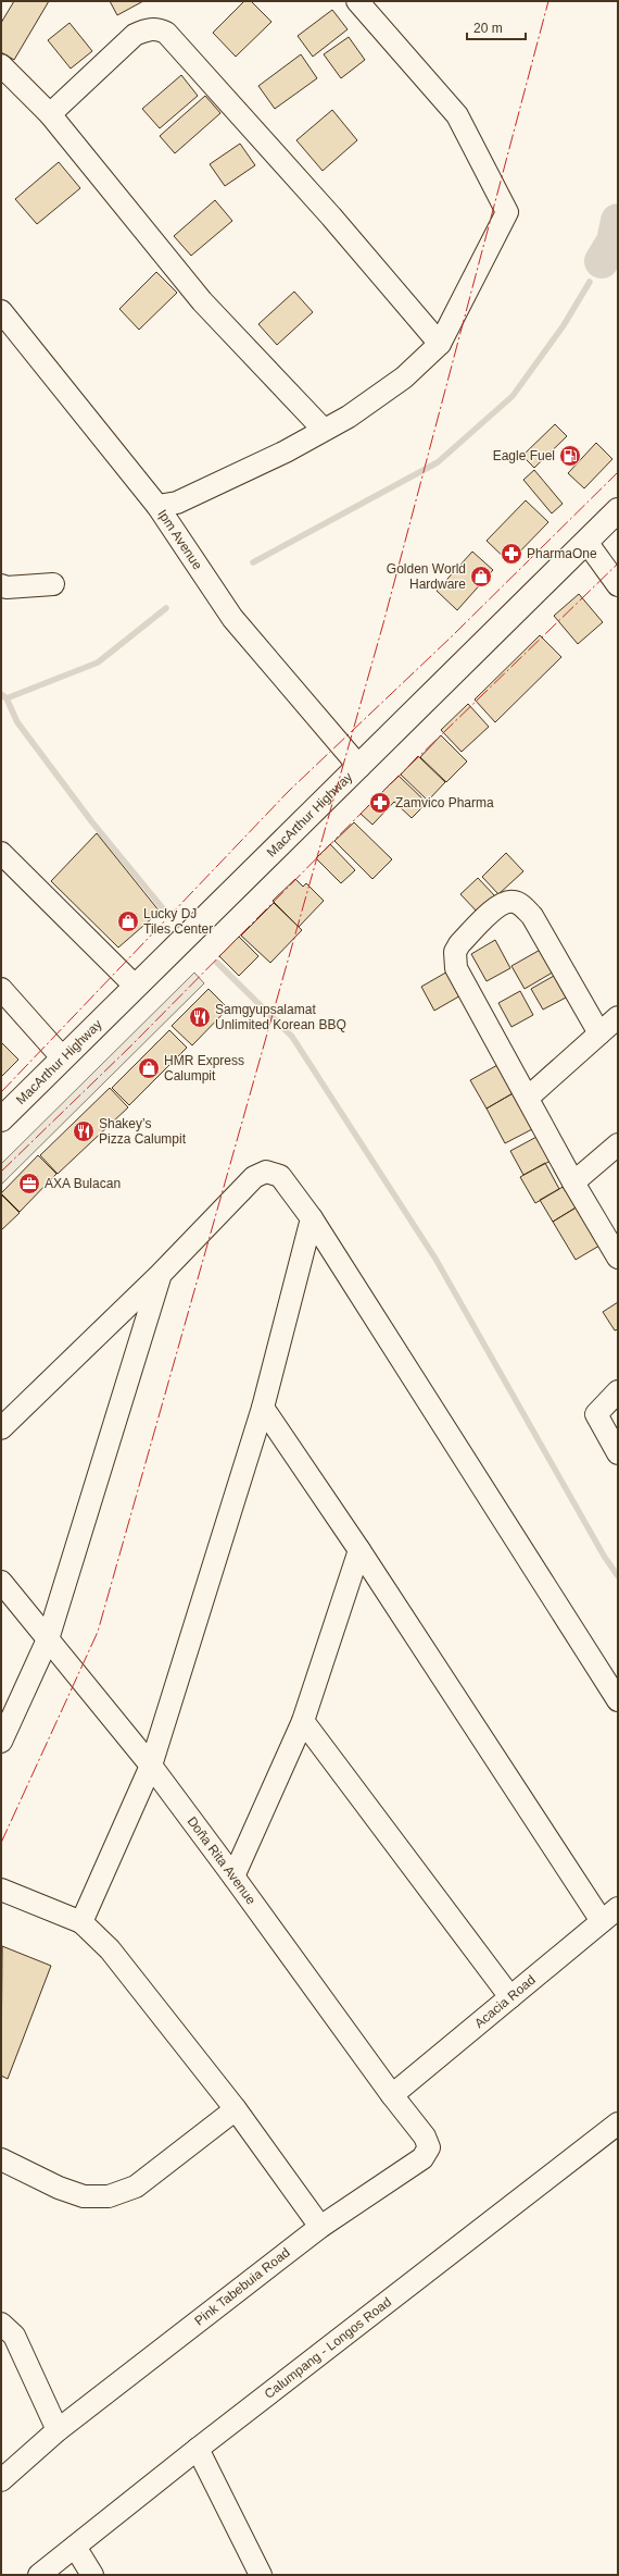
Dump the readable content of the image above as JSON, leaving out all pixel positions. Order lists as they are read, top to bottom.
{
  "streets": {
    "highway": ["MacArthur Highway"],
    "street": [
      "Ipm Avenue",
      "Doña Rita Avenue",
      "Acacia Road",
      "Pink Tabebuia Road",
      "Calumpang - Longos Road"
    ]
  },
  "crossings": [
    ["Ipm Avenue", "MacArthur Highway"],
    ["Doña Rita Avenue", "Acacia Road"],
    ["Doña Rita Avenue", "Pink Tabebuia Road"]
  ],
  "places": {
    "fuel station": ["Eagle Fuel"],
    "pharmacy": ["PharmaOne", "Zamvico Pharma"],
    "shop": ["Golden World Hardware", "Lucky DJ Tiles Center", "HMR Express Calumpit"],
    "restaurant": ["Samgyupsalamat Unlimited Korean BBQ", "Shakey’s Pizza Calumpit"],
    "office": ["AXA Bulacan"]
  },
  "scale_bar": "20 m"
}
